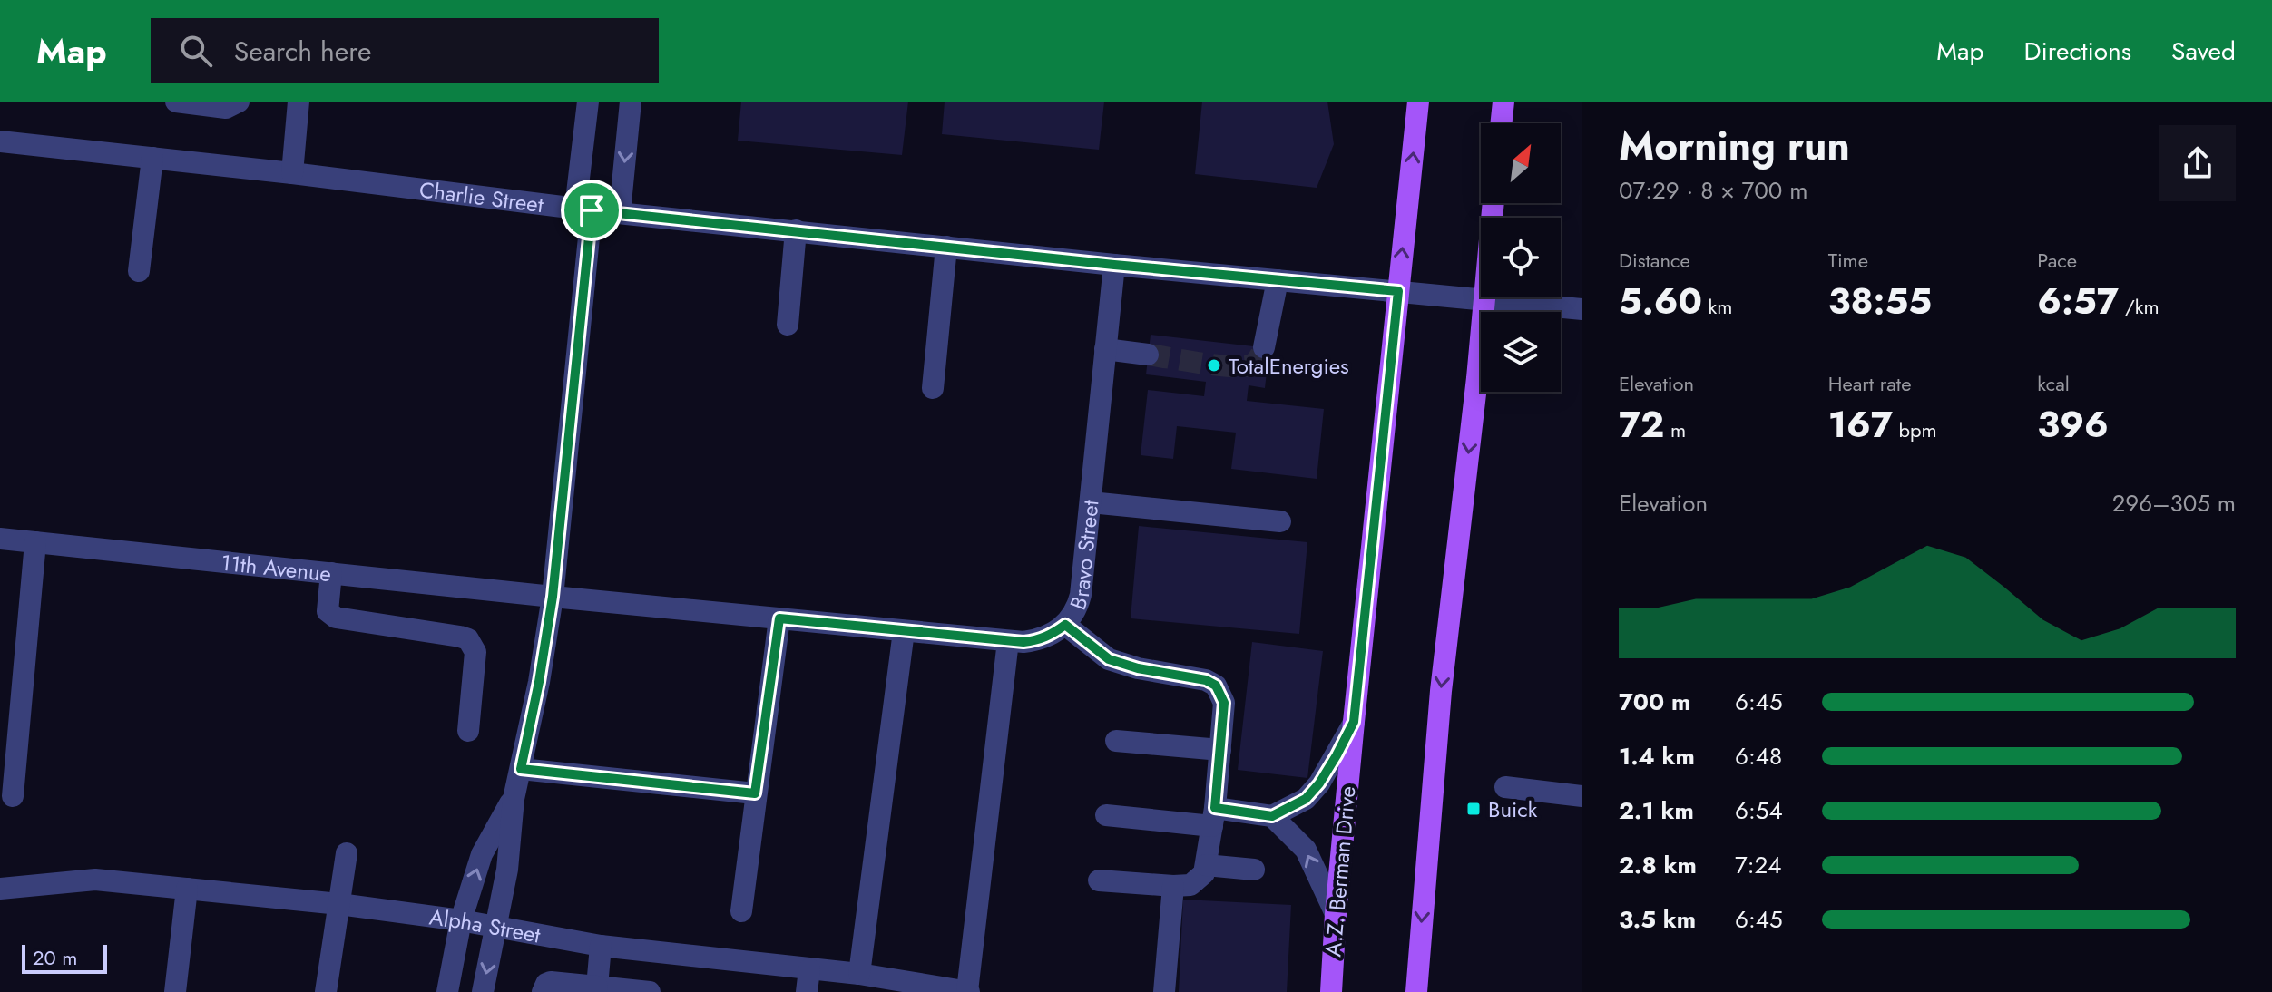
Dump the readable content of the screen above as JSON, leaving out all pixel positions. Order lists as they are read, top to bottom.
{
  "streets": {
    "main road": ["A.Z. Berman Drive"],
    "street": [
      "Charlie Street",
      "Bravo Street",
      "11th Avenue",
      "Alpha Street"
    ]
  },
  "crossings": [
    ["Charlie Street", "Bravo Street"],
    ["Charlie Street", "A.Z. Berman Drive"],
    ["Bravo Street", "11th Avenue"]
  ],
  "places": {
    "other": ["TotalEnergies"],
    "transit": ["Buick"]
  },
  "scale_bar": "20 m",
  "north": "top right",
  "page": {
    "header": "Map",
    "search": "Search here",
    "nav": ["Map", "Directions", "Saved"],
    "heading": ["Morning run", "07:29 · 8 × 700 m"],
    "stats": [
      ["Distance", "5.60 km"],
      ["Time", "38:55"],
      ["Pace", "6:57 /km"],
      ["Elevation", "72 m"],
      ["Heart rate", "167 bpm"],
      ["kcal", "396"]
    ],
    "chart": ["Elevation", "296–305 m"],
    "list": [
      {
        "name": "700 m",
        "note": "6:45"
      },
      {
        "name": "1.4 km",
        "note": "6:48"
      },
      {
        "name": "2.1 km",
        "note": "6:54"
      },
      {
        "name": "2.8 km",
        "note": "7:24"
      },
      {
        "name": "3.5 km",
        "note": "6:45"
      }
    ],
    "scale": "20 m"
  }
}
